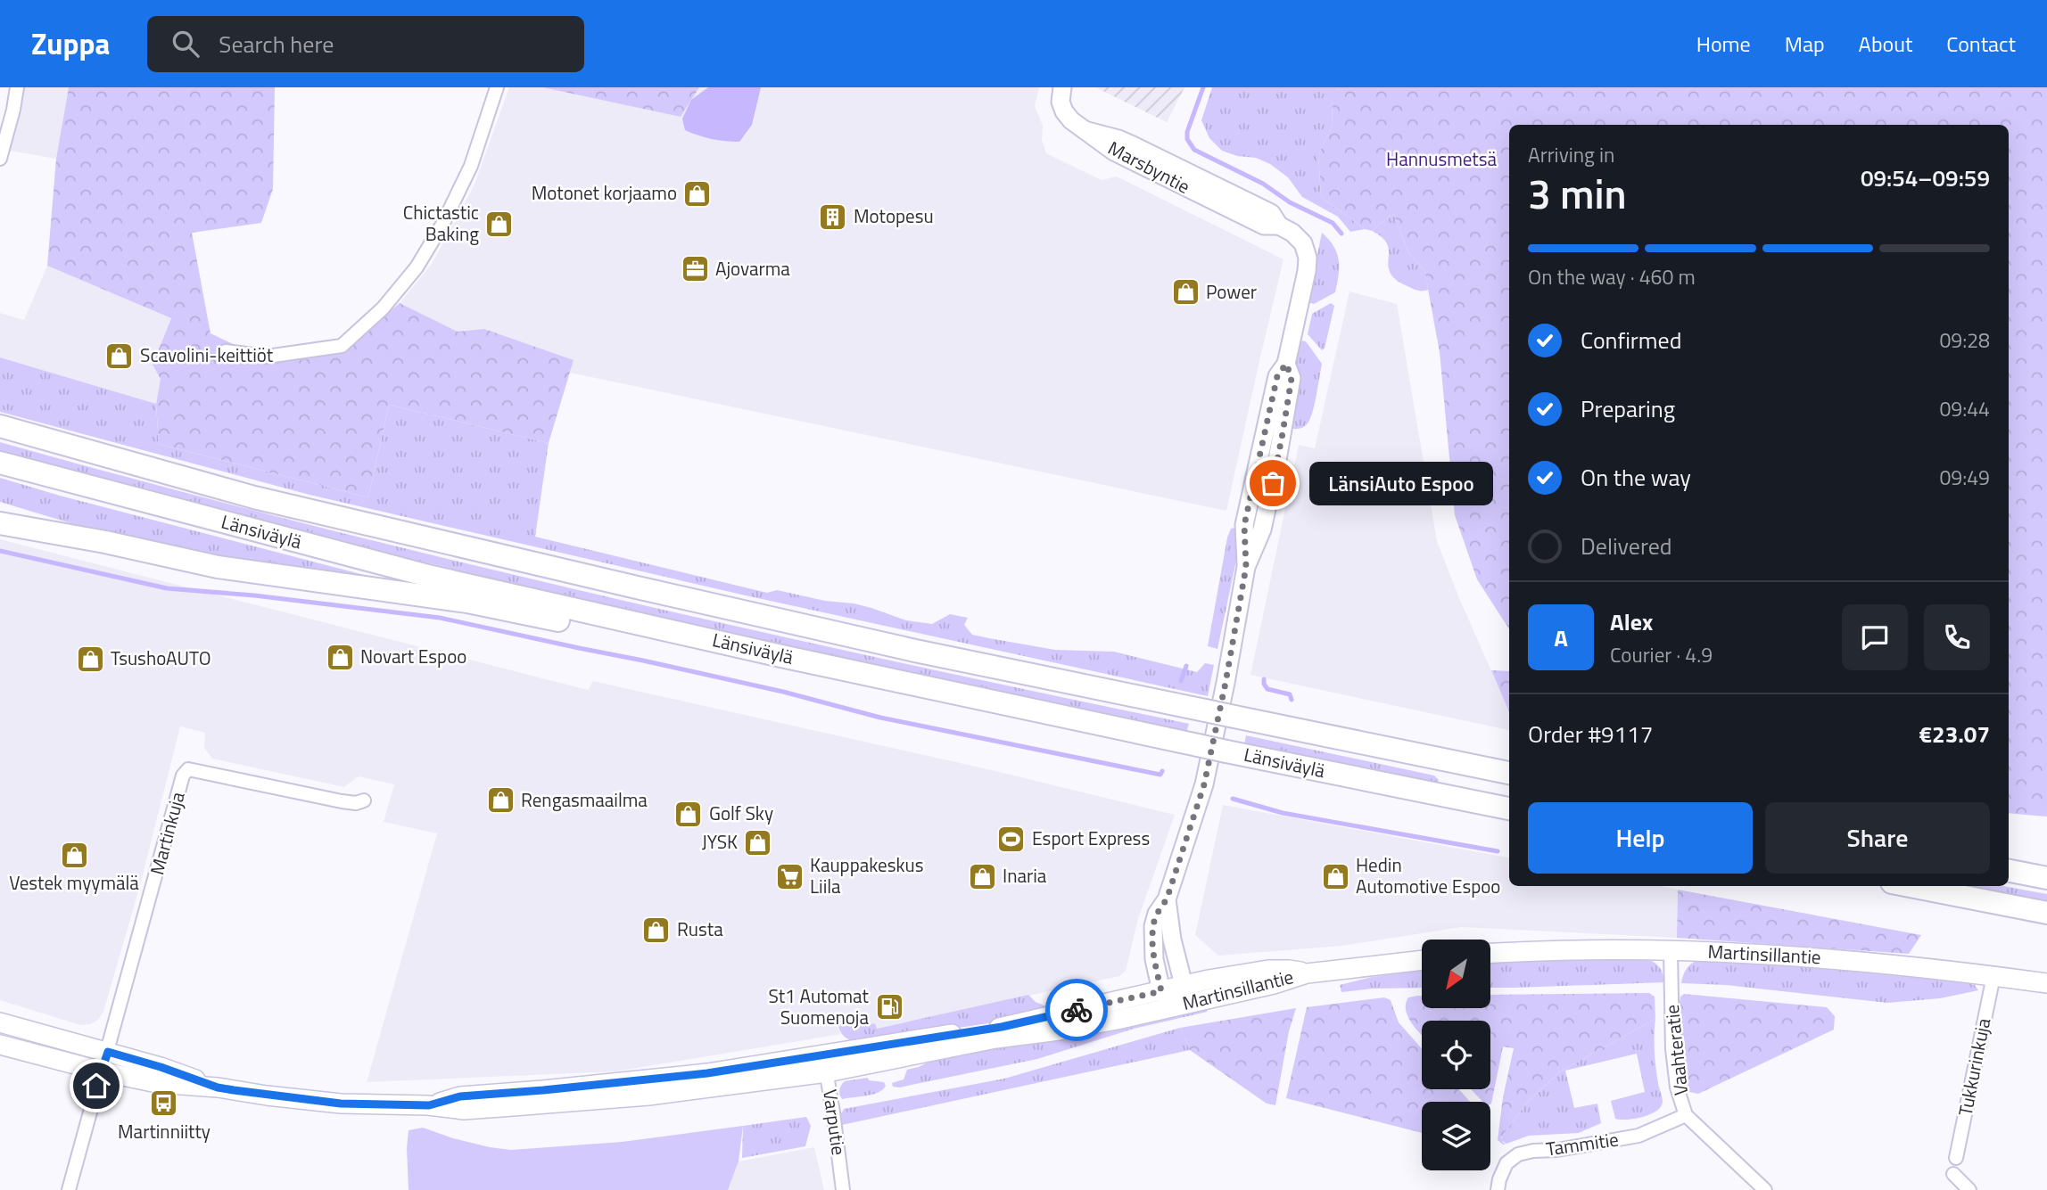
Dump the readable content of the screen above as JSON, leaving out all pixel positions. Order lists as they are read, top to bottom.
{
  "streets": {
    "highway": ["Länsiväylä"],
    "main road": ["Marsbyntie", "Martinsillantie"],
    "street": [
      "Martinkuja",
      "Vaahteratie",
      "Tukkurinkuja",
      "Varputie",
      "Tammitie"
    ]
  },
  "crossings": [
    ["Marsbyntie", "Martinsillantie"],
    ["Martinkuja", "Martinsillantie"],
    ["Martinsillantie", "Vaahteratie"],
    ["Martinsillantie", "Tukkurinkuja"],
    ["Martinsillantie", "Varputie"],
    ["Vaahteratie", "Tammitie"]
  ],
  "parks": ["Hannusmetsä"],
  "places": {
    "shop": [
      "Motonet korjaamo",
      "Chictastic Baking",
      "Power",
      "Scavolini-keittiöt",
      "Novart Espoo",
      "TsushoAUTO",
      "Rengasmaailma",
      "Golf Sky",
      "JYSK",
      "Vestek myymälä",
      "Inaria",
      "Hedin Automotive Espoo",
      "Rusta"
    ],
    "building": ["Motopesu"],
    "office": ["Ajovarma"],
    "other": ["LänsiAuto Espoo"],
    "sports": ["Esport Express"],
    "supermarket": ["Kauppakeskus Liila"],
    "fuel station": ["St1 Automat Suomenoja"],
    "bus stop": ["Martinniitty"]
  },
  "north": "bottom left",
  "page": {
    "header": "Zuppa",
    "search": "Search here",
    "nav": [
      "Home",
      "Map",
      "About",
      "Contact"
    ],
    "heading": ["3 min", "Arriving in", "09:54–09:59"],
    "panel": [
      "Alex",
      "Courier · 4.9",
      "Order #9117",
      "€23.07"
    ],
    "bar": "On the way · 460 m",
    "list": [
      ["Confirmed", "09:28"],
      ["Preparing", "09:44"],
      ["On the way", "09:49"],
      "Delivered"
    ],
    "bubble": "LänsiAuto Espoo",
    "round": "A",
    "buttons": ["Help", "Share"]
  }
}
